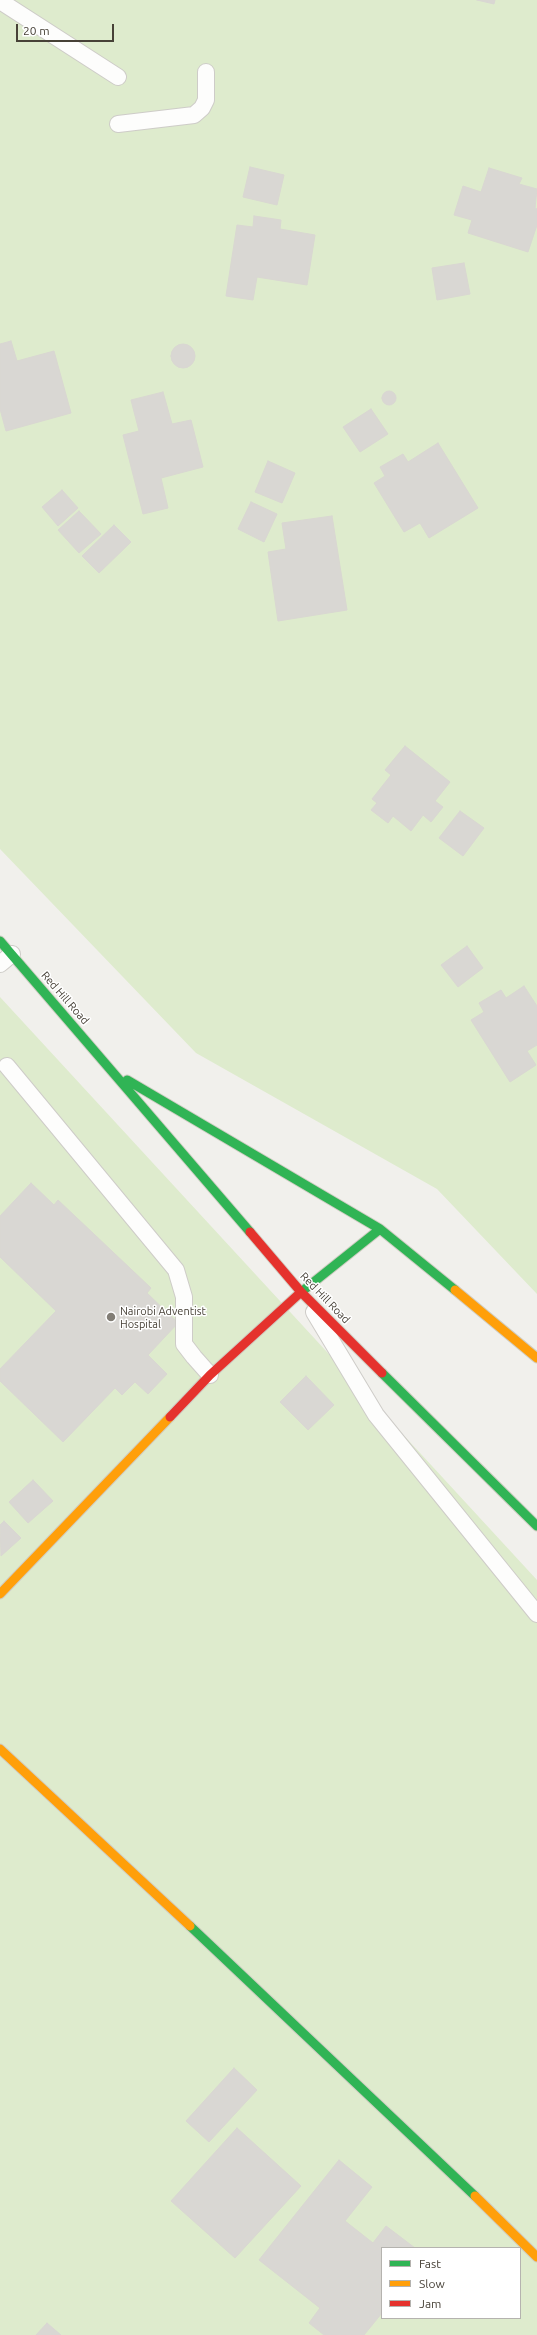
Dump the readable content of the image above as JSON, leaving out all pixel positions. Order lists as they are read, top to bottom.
{
  "streets": {
    "street": ["Red Hill Road"]
  },
  "places": ["Nairobi Adventist Hospital"],
  "legend": ["Fast", "Slow", "Jam"],
  "scale_bar": "20 m"
}
